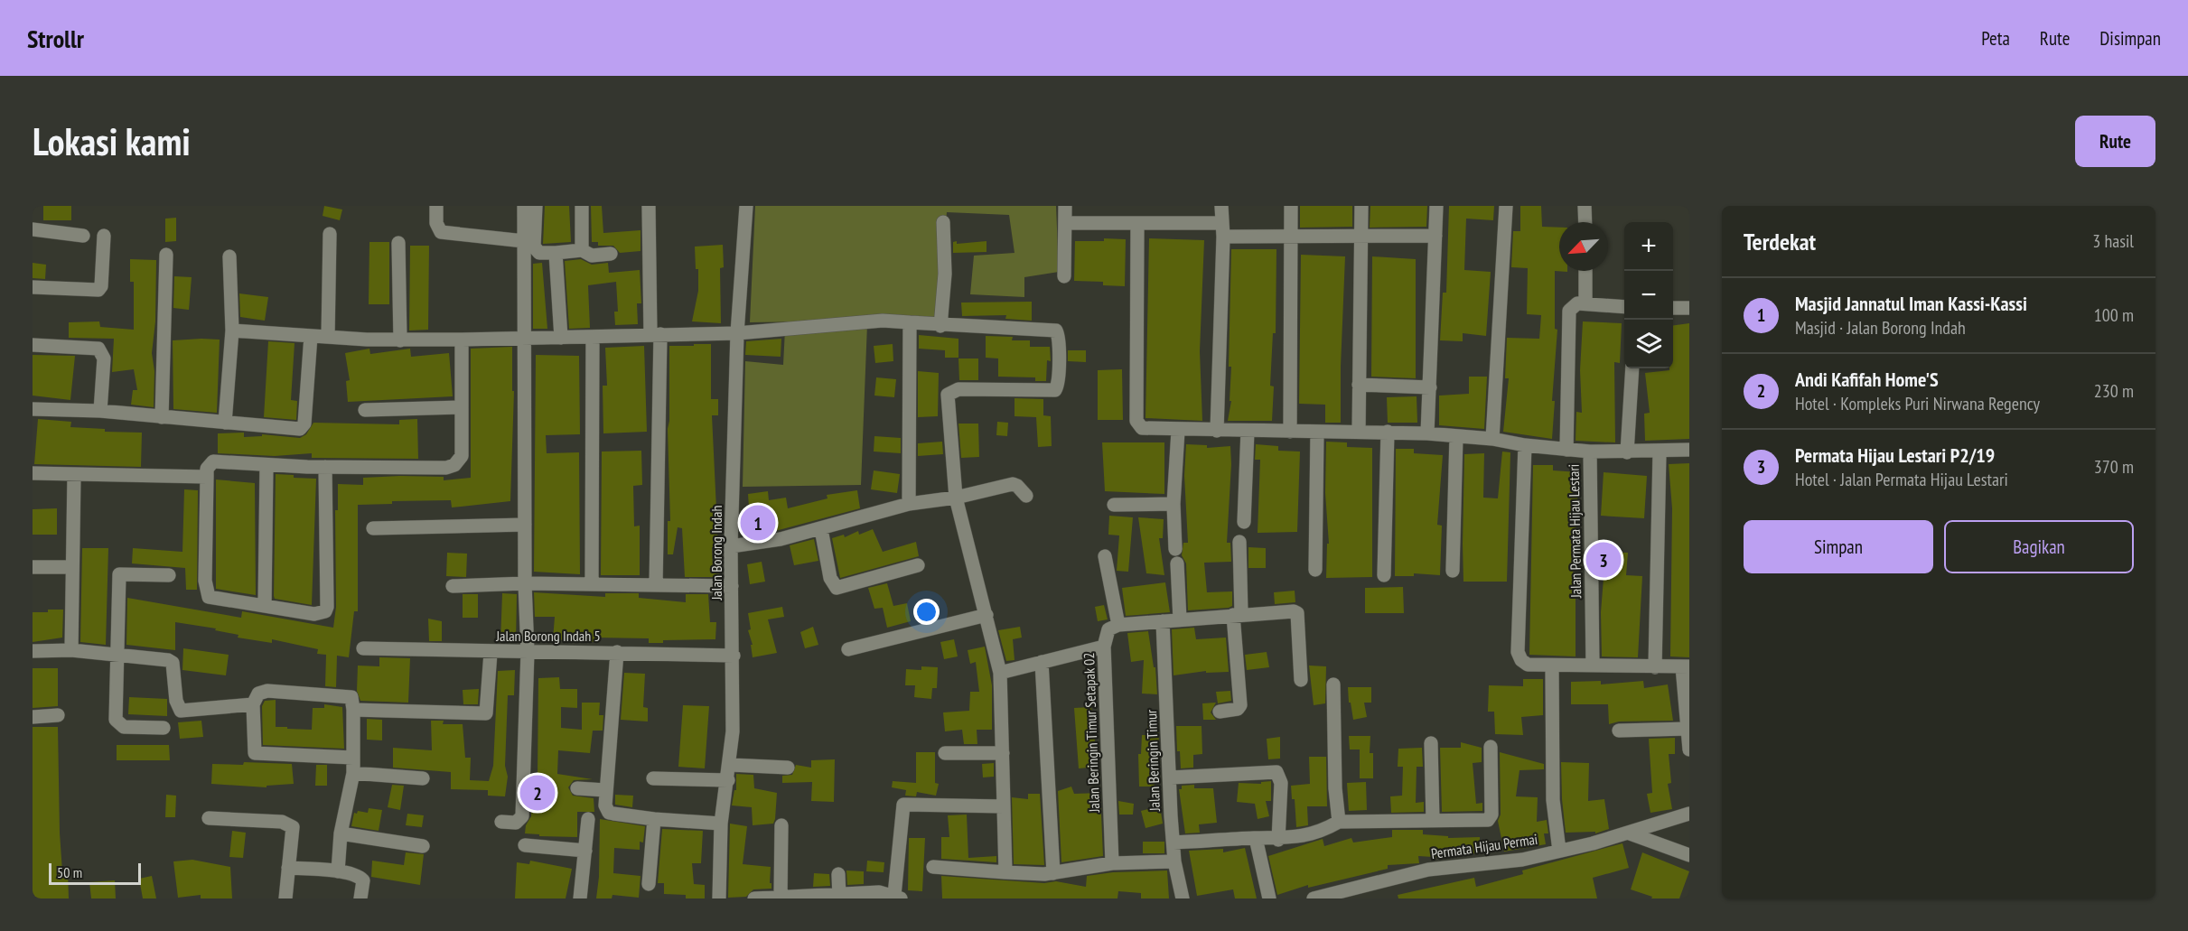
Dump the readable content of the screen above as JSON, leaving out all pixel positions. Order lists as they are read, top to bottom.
{
  "streets": {
    "street": [
      "Jalan Permata Hijau Lestari",
      "Jalan Borong Indah",
      "Jalan Borong Indah 5",
      "Jalan Beringin Timur Setapak 02",
      "Jalan Beringin Timur",
      "Permata Hijau Permai"
    ]
  },
  "crossings": [
    ["Jalan Borong Indah", "Jalan Borong Indah 5"]
  ],
  "scale_bar": "50 m",
  "north": "bottom left",
  "page": {
    "header": "Strollr",
    "nav": ["Peta", "Rute", "Disimpan"],
    "buttons": [
      "Rute",
      ["Simpan", "Bagikan"]
    ],
    "title": "Lokasi kami",
    "heading": ["Terdekat", "3 hasil"],
    "map_buttons": ["+", "−"],
    "list": [
      {
        "mark": "1",
        "name": "Masjid Jannatul Iman Kassi-Kassi",
        "note": "Masjid · Jalan Borong Indah",
        "value": "100 m"
      },
      {
        "mark": "2",
        "name": "Andi Kafifah Home'S",
        "note": "Hotel · Kompleks Puri Nirwana Regency",
        "value": "230 m"
      },
      {
        "mark": "3",
        "name": "Permata Hijau Lestari P2/19",
        "note": "Hotel · Jalan Permata Hijau Lestari",
        "value": "370 m"
      }
    ],
    "pins": ["1", "3", "2"],
    "scale": "50 m"
  }
}
